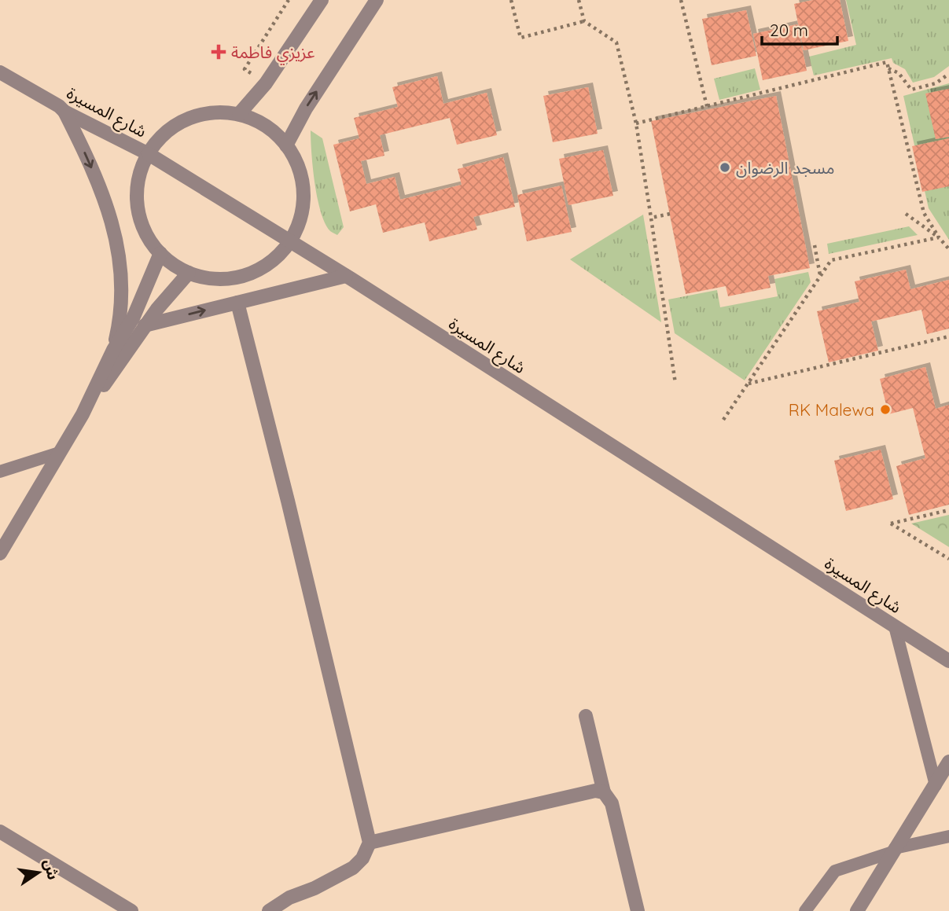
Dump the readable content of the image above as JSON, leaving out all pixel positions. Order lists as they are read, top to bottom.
{
  "streets": {
    "street": ["شارع المسيرة"]
  },
  "places": {
    "health": ["عزيزي فاطمة"],
    "other": ["مسجد الرضوان", "RK Malewa"]
  },
  "scale_bar": "20 m",
  "north": "right"
}
